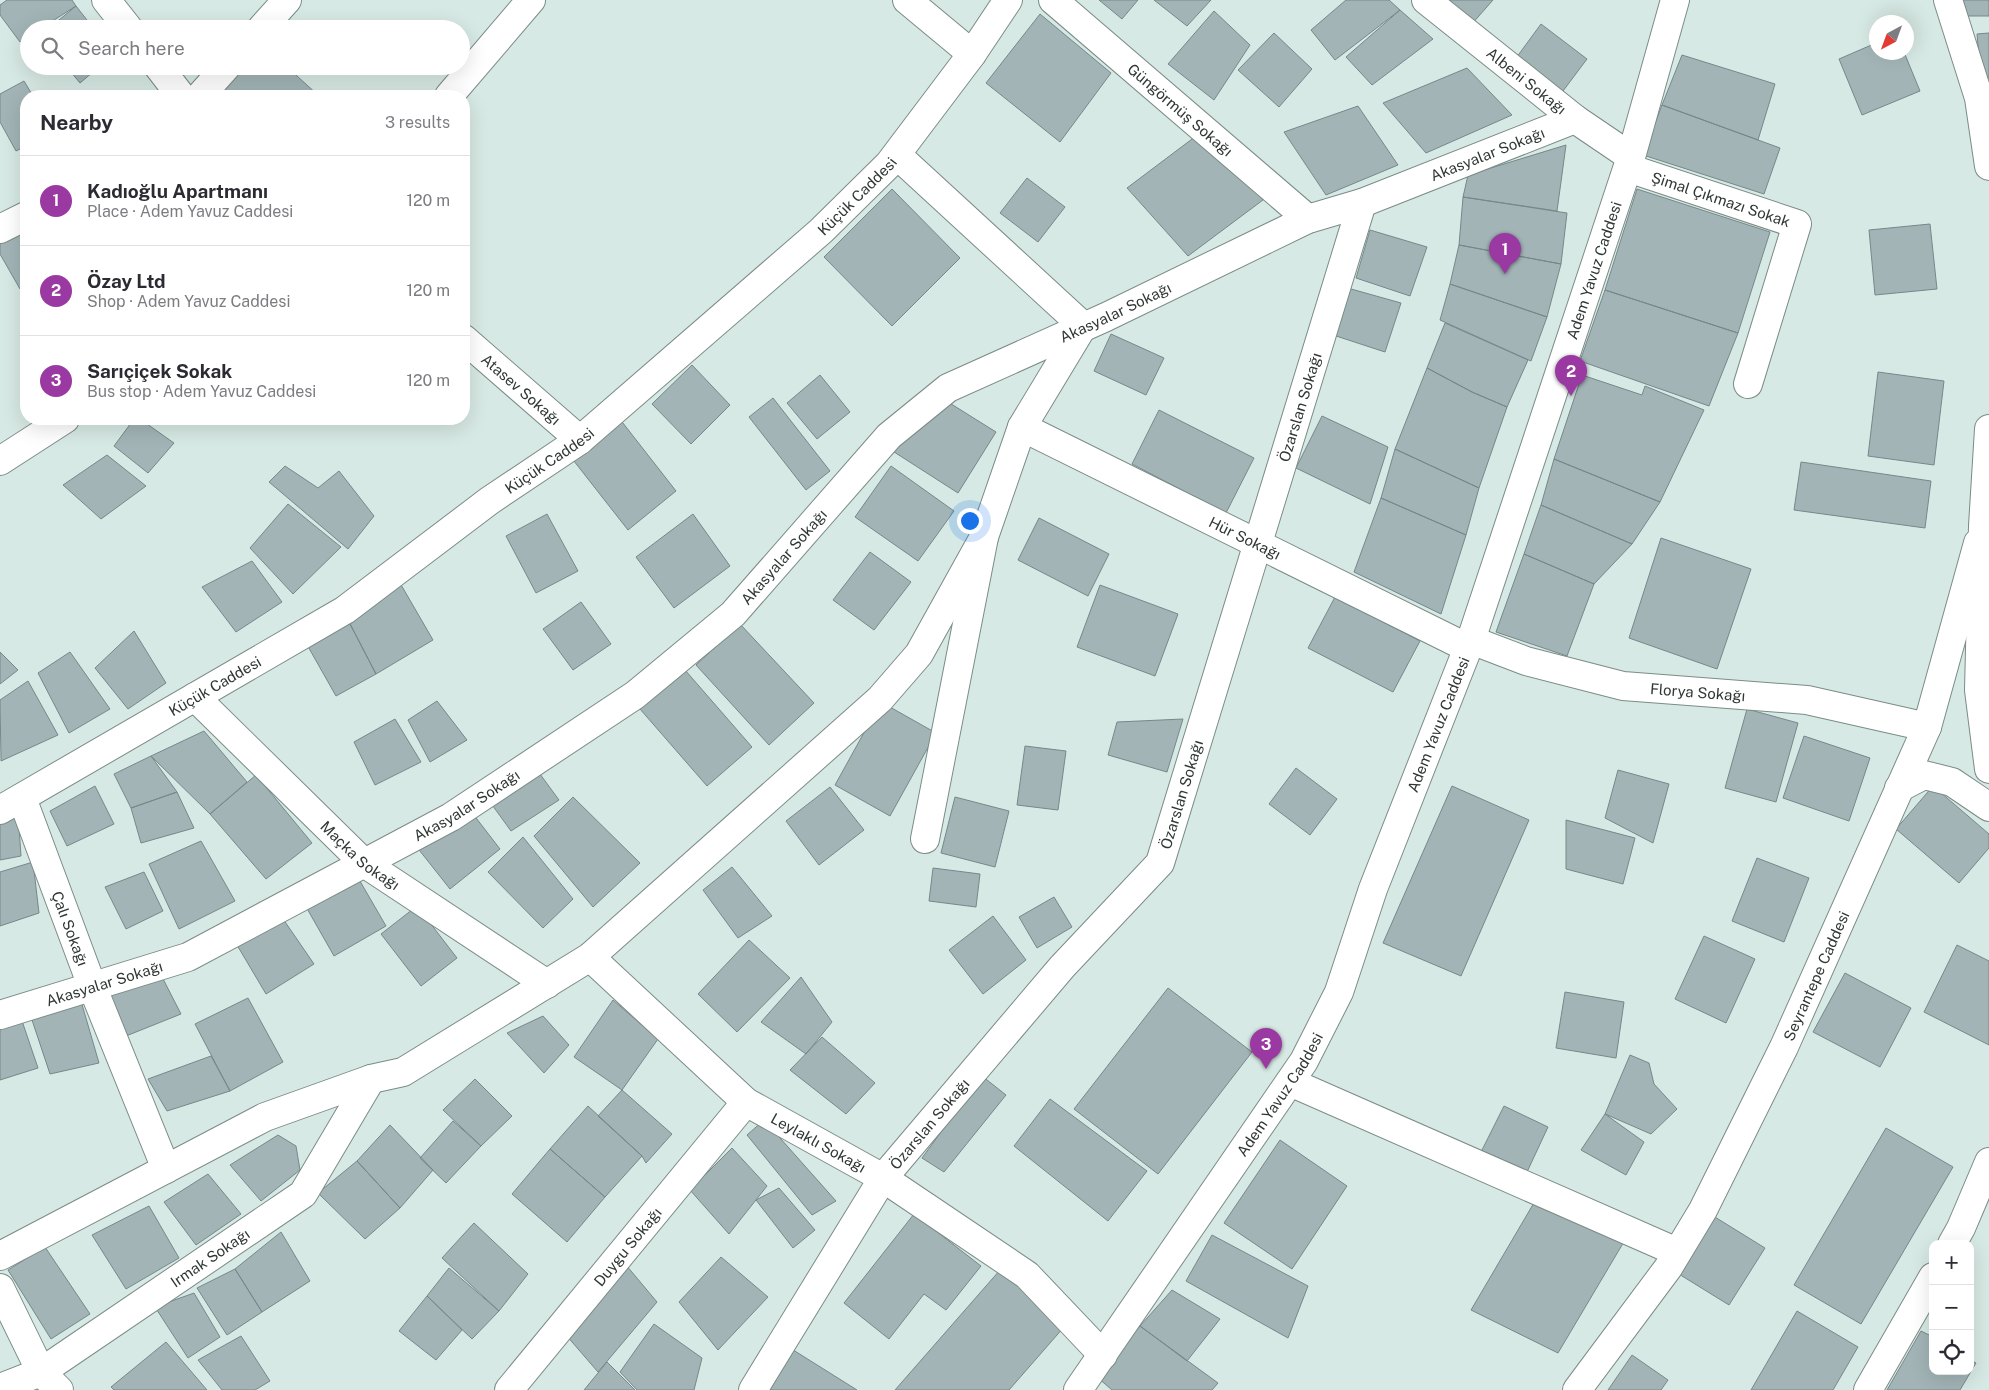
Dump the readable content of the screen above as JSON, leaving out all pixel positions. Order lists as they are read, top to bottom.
{
  "streets": {
    "street": [
      "Albeni Sokağı",
      "Güngörmüş Sokağı",
      "Akasyalar Sokağı",
      "Küçük Caddesi",
      "Şimal Çıkmazı Sokak",
      "Adem Yavuz Caddesi",
      "Atasev Sokağı",
      "Özarslan Sokağı",
      "Hür Sokağı",
      "Florya Sokağı",
      "Maçka Sokağı",
      "Çalı Sokağı",
      "Seyrantepe Caddesi",
      "Leylaklı Sokağı",
      "Duygu Sokağı",
      "Irmak Sokağı"
    ]
  },
  "crossings": [
    ["Albeni Sokağı", "Akasyalar Sokağı"],
    ["Albeni Sokağı", "Şimal Çıkmazı Sokak"],
    ["Albeni Sokağı", "Adem Yavuz Caddesi"],
    ["Güngörmüş Sokağı", "Akasyalar Sokağı"],
    ["Akasyalar Sokağı", "Özarslan Sokağı"],
    ["Akasyalar Sokağı", "Maçka Sokağı"],
    ["Akasyalar Sokağı", "Çalı Sokağı"],
    ["Küçük Caddesi", "Atasev Sokağı"],
    ["Küçük Caddesi", "Maçka Sokağı"],
    ["Küçük Caddesi", "Çalı Sokağı"],
    ["Şimal Çıkmazı Sokak", "Adem Yavuz Caddesi"],
    ["Adem Yavuz Caddesi", "Hür Sokağı"],
    ["Adem Yavuz Caddesi", "Florya Sokağı"],
    ["Adem Yavuz Caddesi", "Leylaklı Sokağı"],
    ["Özarslan Sokağı", "Hür Sokağı"],
    ["Özarslan Sokağı", "Leylaklı Sokağı"],
    ["Hür Sokağı", "Florya Sokağı"],
    ["Florya Sokağı", "Seyrantepe Caddesi"],
    ["Leylaklı Sokağı", "Duygu Sokağı"]
  ],
  "north": "bottom left",
  "page": {
    "search": "Search here",
    "heading": ["Nearby", "3 results"],
    "list": [
      {
        "mark": "1",
        "name": "Kadıoğlu Apartmanı",
        "note": "Place · Adem Yavuz Caddesi",
        "value": "120 m"
      },
      {
        "mark": "2",
        "name": "Özay Ltd",
        "note": "Shop · Adem Yavuz Caddesi",
        "value": "120 m"
      },
      {
        "mark": "3",
        "name": "Sarıçiçek Sokak",
        "note": "Bus stop · Adem Yavuz Caddesi",
        "value": "120 m"
      }
    ],
    "pins": ["1", "2", "3"],
    "map_buttons": ["+", "−"]
  }
}
